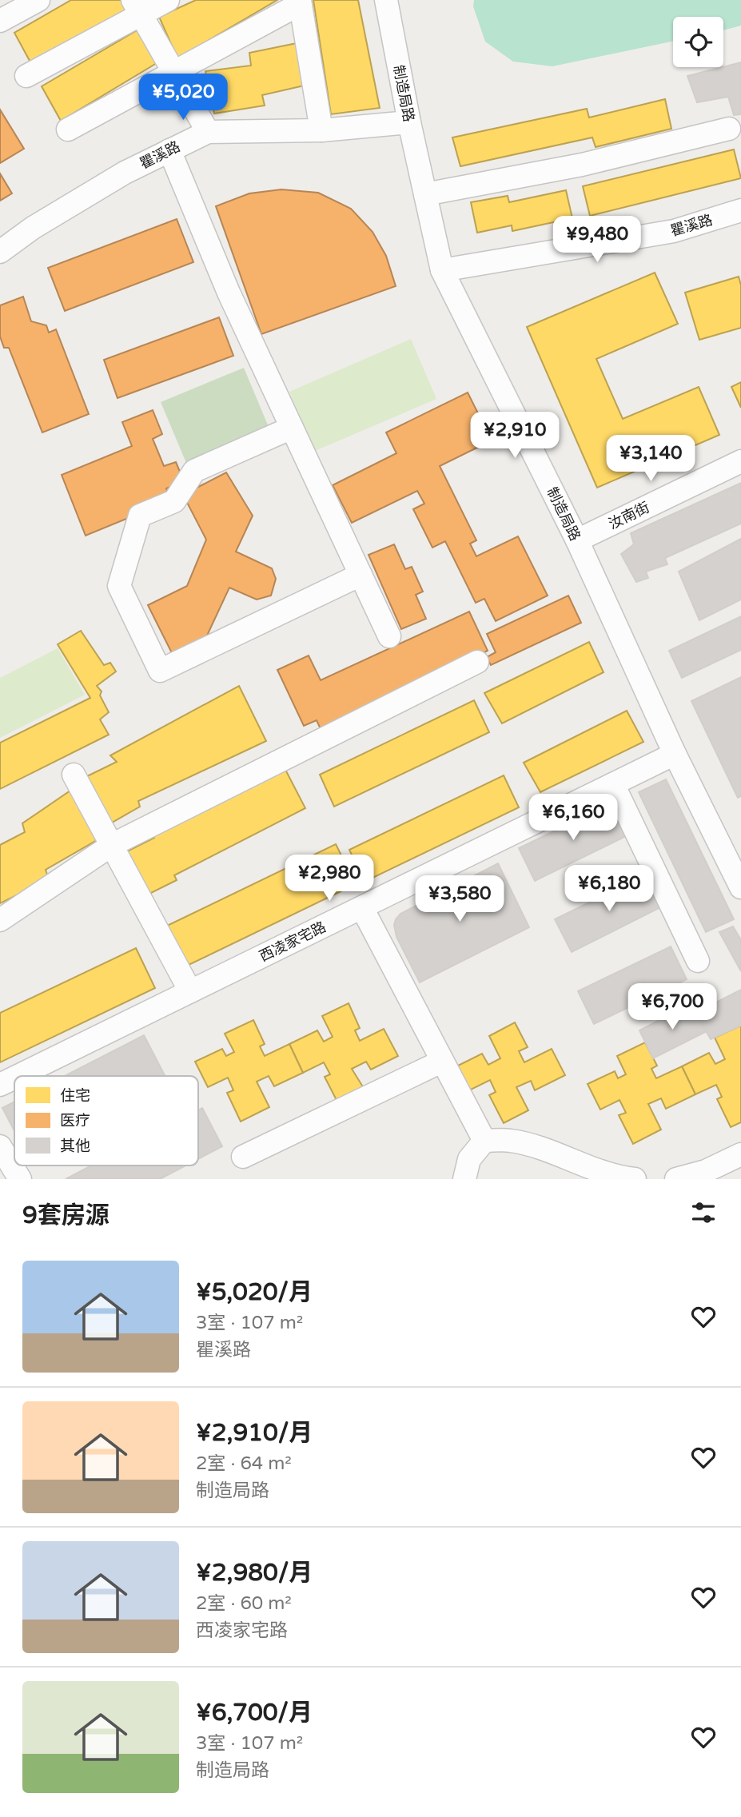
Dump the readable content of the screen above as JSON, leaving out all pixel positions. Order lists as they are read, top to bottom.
{
  "streets": {
    "street": [
      "制造局路",
      "瞿溪路",
      "汝南街",
      "西凌家宅路"
    ]
  },
  "crossings": [
    ["制造局路", "瞿溪路"],
    ["制造局路", "汝南街"],
    ["制造局路", "西凌家宅路"]
  ],
  "legend": ["住宅", "医疗", "其他"],
  "page": {
    "price": [
      "¥5,020",
      "¥9,480",
      "¥2,910",
      "¥3,140",
      "¥6,160",
      "¥2,980",
      "¥6,180",
      "¥3,580",
      "¥6,700"
    ],
    "heading": "9套房源",
    "list": [
      {
        "name": "¥5,020/月",
        "note": "3室 · 107 m² · 瞿溪路"
      },
      {
        "name": "¥2,910/月",
        "note": "2室 · 64 m² · 制造局路"
      },
      {
        "name": "¥2,980/月",
        "note": "2室 · 60 m² · 西凌家宅路"
      },
      {
        "name": "¥6,700/月",
        "note": "3室 · 107 m² · 制造局路"
      }
    ]
  }
}
